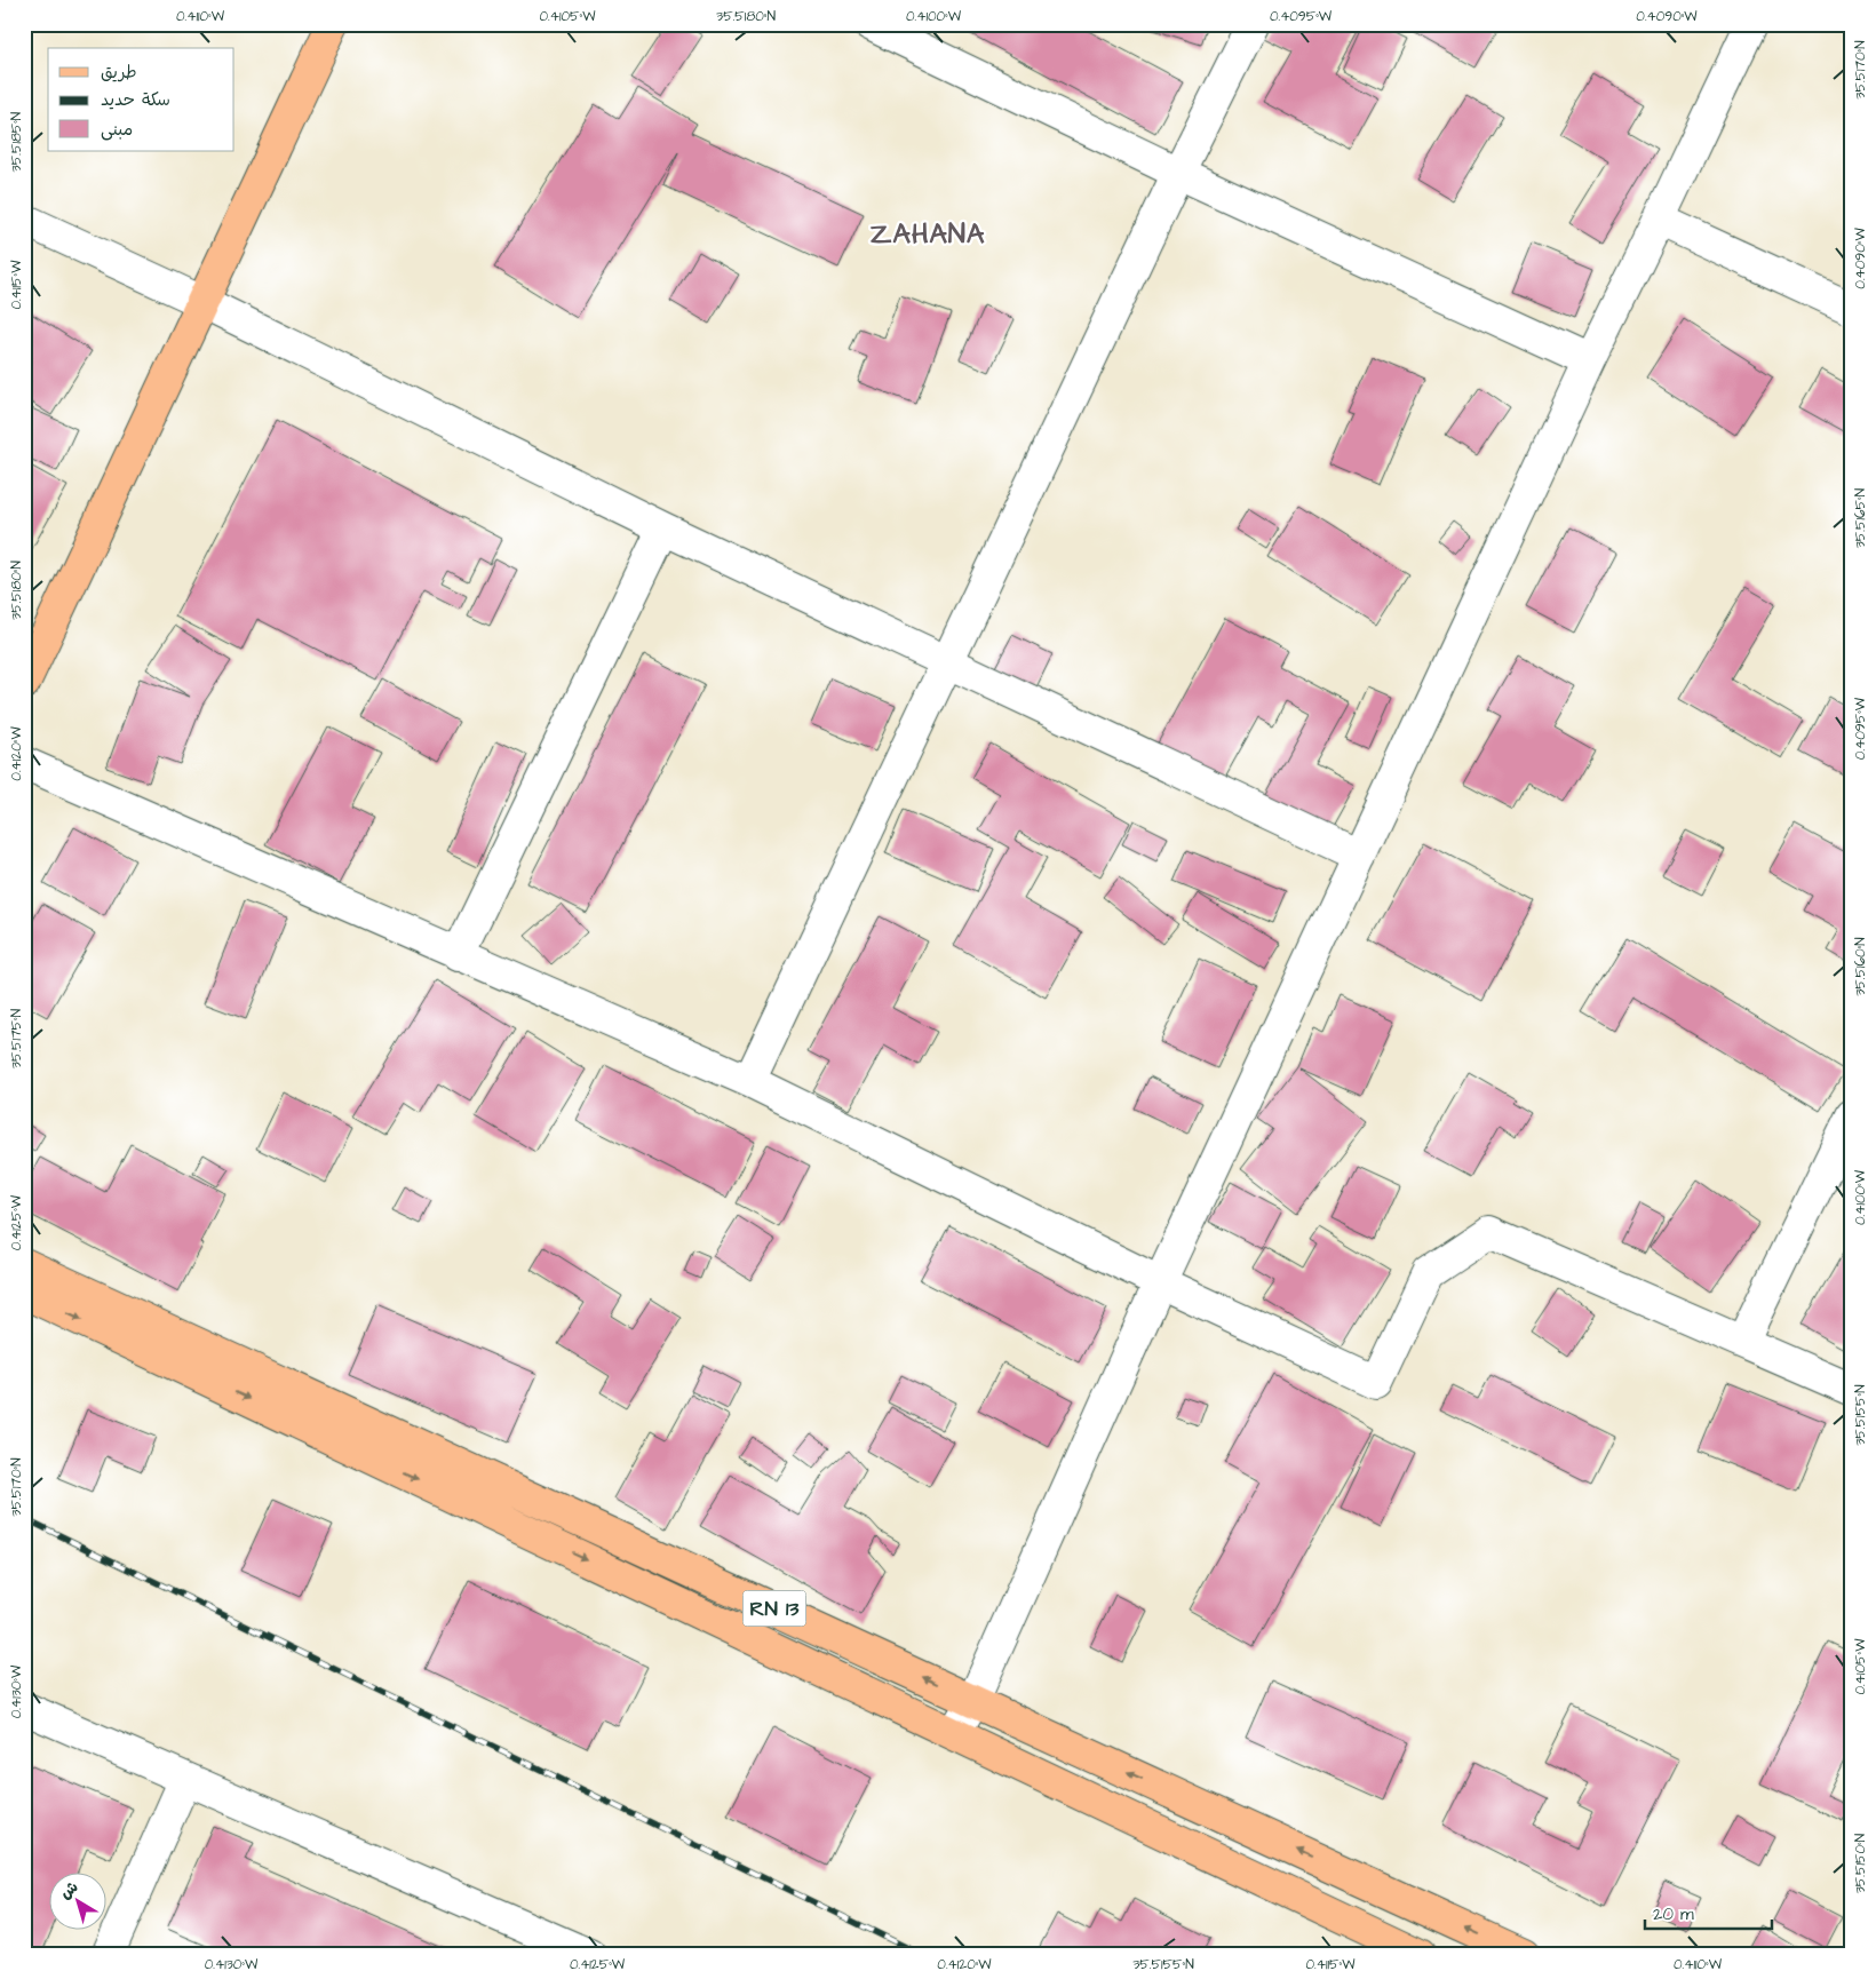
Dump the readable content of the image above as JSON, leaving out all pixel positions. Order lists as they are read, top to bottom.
{
  "streets": {
    "main road": ["RN 13"]
  },
  "districts": ["ZAHANA"],
  "legend": ["طريق", "سكة حديد", "مبنى"],
  "scale_bar": "20 m",
  "north": "top left",
  "coordinates": [
    "0.4110°W",
    "0.4105°W",
    "35.5180°N",
    "0.4100°W",
    "0.4095°W",
    "0.4090°W",
    "35.5170°N",
    "35.5185°N",
    "0.4115°W",
    "35.5165°N",
    "0.4120°W",
    "35.5160°N",
    "35.5175°N",
    "0.4125°W",
    "35.5155°N",
    "0.4130°W",
    "35.5150°N"
  ]
}
